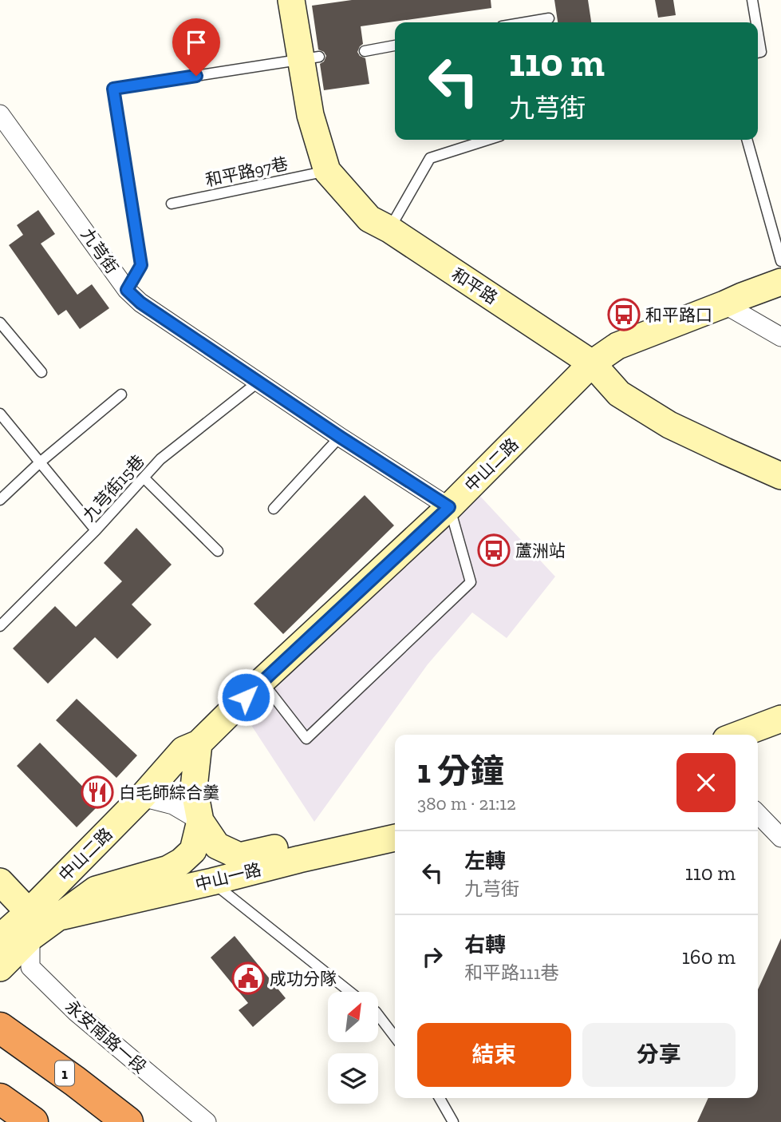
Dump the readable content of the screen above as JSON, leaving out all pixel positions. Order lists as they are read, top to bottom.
{
  "streets": {
    "highway": ["1"],
    "street": [
      "九芎街",
      "和平路",
      "中山二路",
      "中山一路",
      "永安南路一段"
    ],
    "lane": ["和平路97巷", "九芎街15巷"]
  },
  "crossings": [
    ["和平路97巷", "和平路"],
    ["九芎街", "中山二路"],
    ["九芎街", "九芎街15巷"],
    ["和平路", "中山二路"],
    ["中山二路", "中山一路"],
    ["中山二路", "永安南路一段"],
    ["中山一路", "永安南路一段"]
  ],
  "places": {
    "bus stop": ["和平路口", "蘆洲站"],
    "restaurant": ["白毛師綜合羹"],
    "public building": ["成功分隊"]
  },
  "north": "top right",
  "page": {
    "turn": ["110 m", "九芎街"],
    "heading": ["1 分鐘", "380 m · 21:12"],
    "list": [
      {
        "name": "左轉",
        "note": "九芎街",
        "value": "110 m"
      },
      {
        "name": "右轉",
        "note": "和平路111巷",
        "value": "160 m"
      }
    ],
    "buttons": ["結束", "分享"]
  }
}
